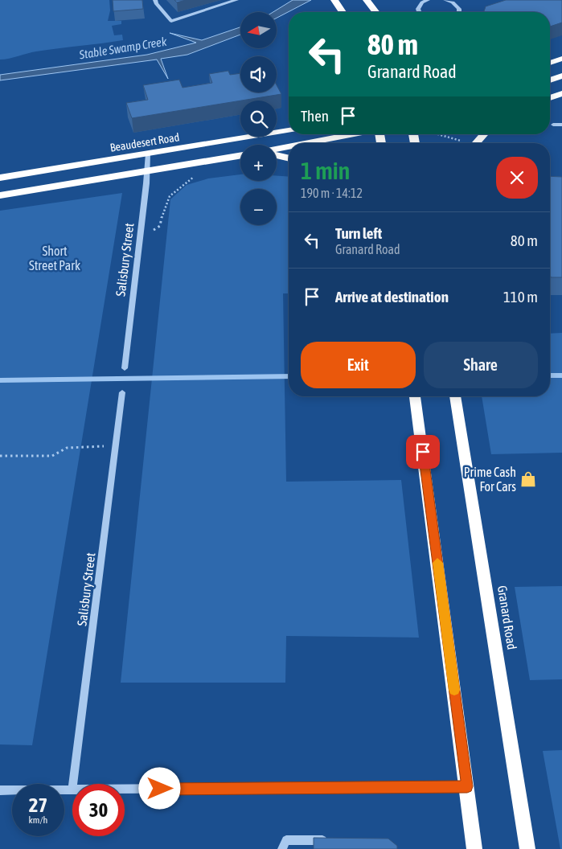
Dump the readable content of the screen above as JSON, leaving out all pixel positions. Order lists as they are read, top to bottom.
{
  "streets": {
    "highway": ["Beaudesert Road", "Granard Road"],
    "street": ["Salisbury Street"]
  },
  "crossings": [
    ["Beaudesert Road", "Salisbury Street"]
  ],
  "water": ["Stable Swamp Creek"],
  "parks": ["Short Street Park"],
  "places": {
    "shop": ["Prime Cash For Cars"]
  },
  "north": "left",
  "page": {
    "map_buttons": ["+", "−"],
    "turn": ["80 m", "Granard Road"],
    "then": "Then",
    "heading": ["1 min", "190 m · 14:12"],
    "list": [
      {
        "name": "Turn left",
        "note": "Granard Road",
        "value": "80 m"
      },
      {
        "name": "Arrive at destination",
        "value": "110 m"
      }
    ],
    "buttons": ["Exit", "Share"],
    "speed": "27 km/h",
    "limit": "30"
  }
}
